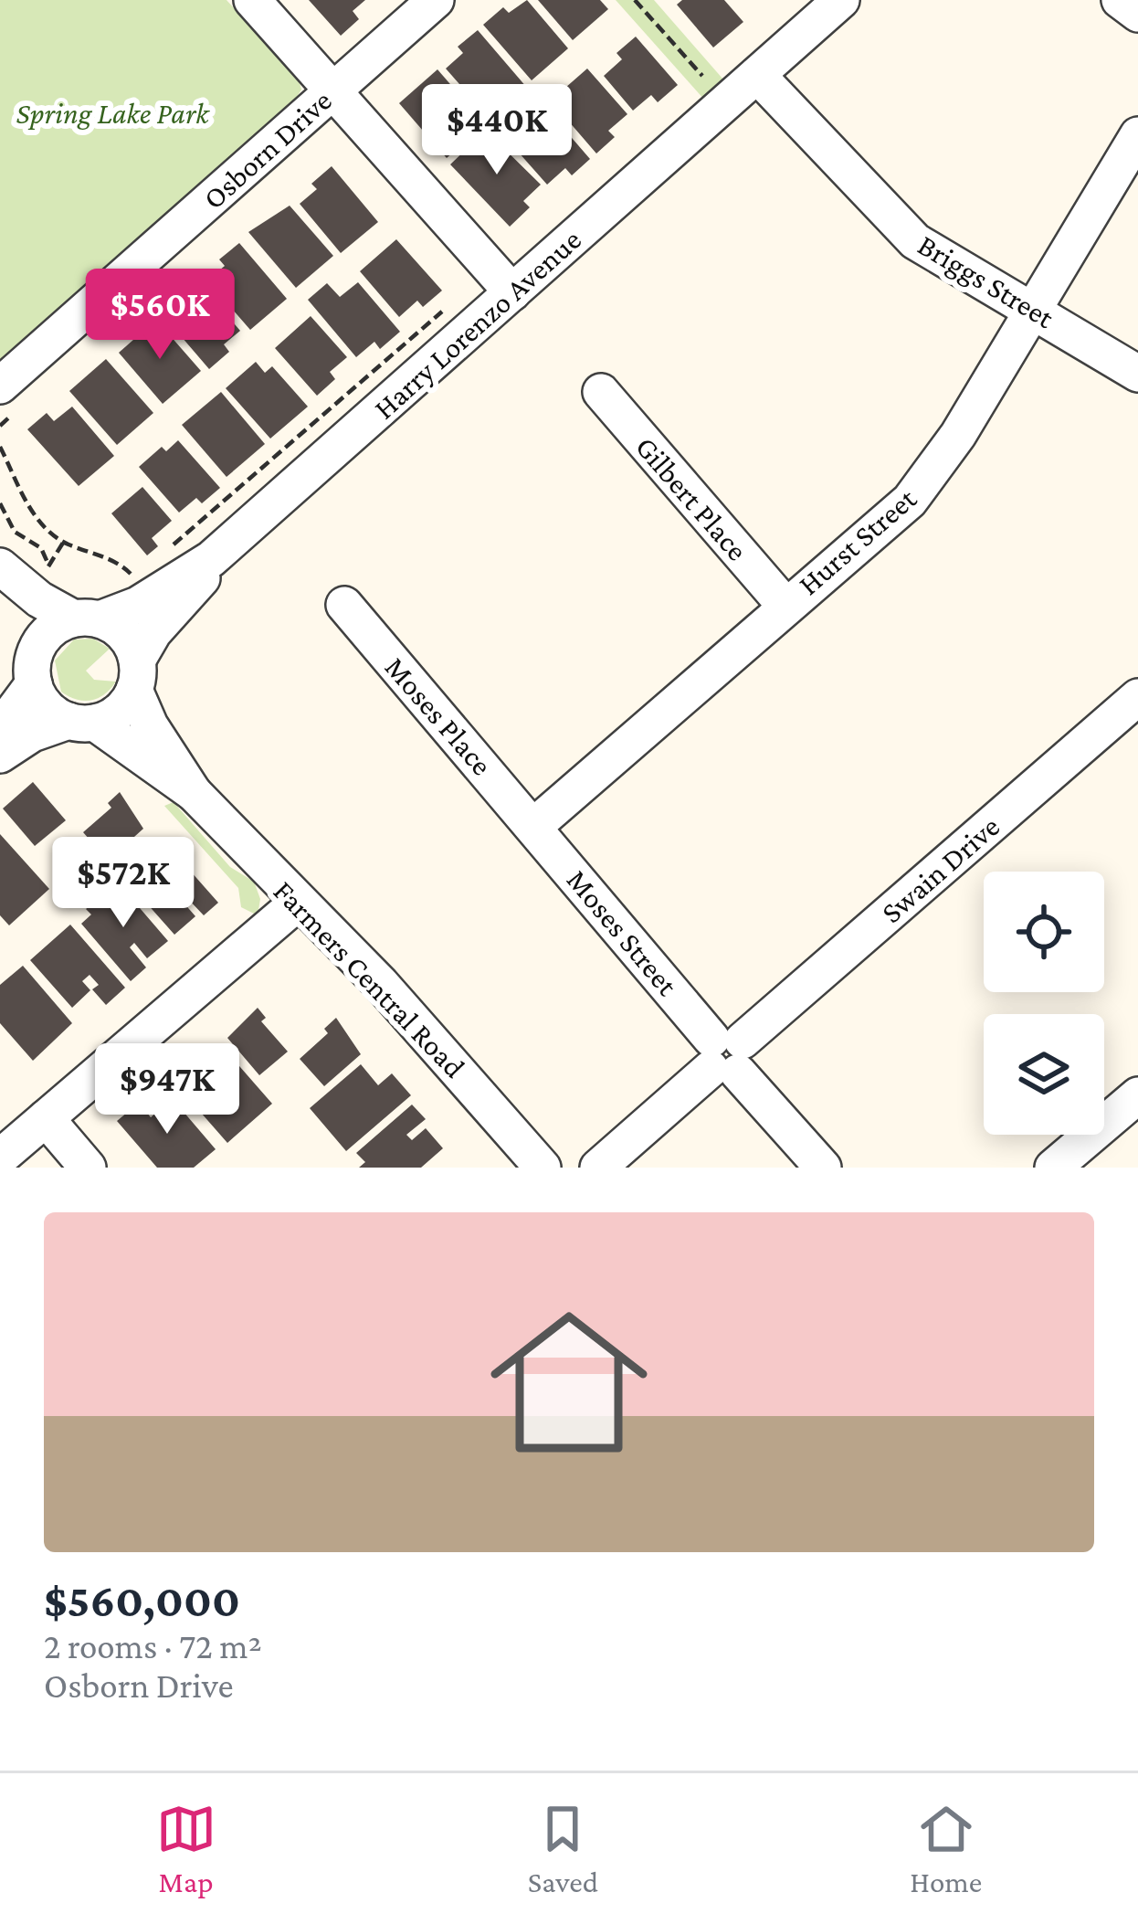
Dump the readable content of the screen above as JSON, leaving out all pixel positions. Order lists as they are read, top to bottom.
{
  "streets": {
    "street": [
      "Osborn Drive",
      "Briggs Street",
      "Harry Lorenzo Avenue",
      "Gilbert Place",
      "Hurst Street",
      "Moses Place",
      "Swain Drive",
      "Moses Street",
      "Farmers Central Road"
    ]
  },
  "crossings": [
    ["Briggs Street", "Harry Lorenzo Avenue"],
    ["Briggs Street", "Hurst Street"],
    ["Harry Lorenzo Avenue", "Farmers Central Road"],
    ["Gilbert Place", "Hurst Street"],
    ["Hurst Street", "Moses Place"],
    ["Hurst Street", "Moses Street"],
    ["Moses Place", "Moses Street"],
    ["Swain Drive", "Moses Street"]
  ],
  "parks": ["Spring Lake Park"],
  "page": {
    "price": [
      "$440K",
      "$560K",
      "$572K",
      "$947K"
    ],
    "list": [
      {
        "name": "$560,000",
        "note": "2 rooms · 72 m² · Osborn Drive"
      }
    ],
    "tabs": ["Map", "Saved", "Home"]
  }
}
